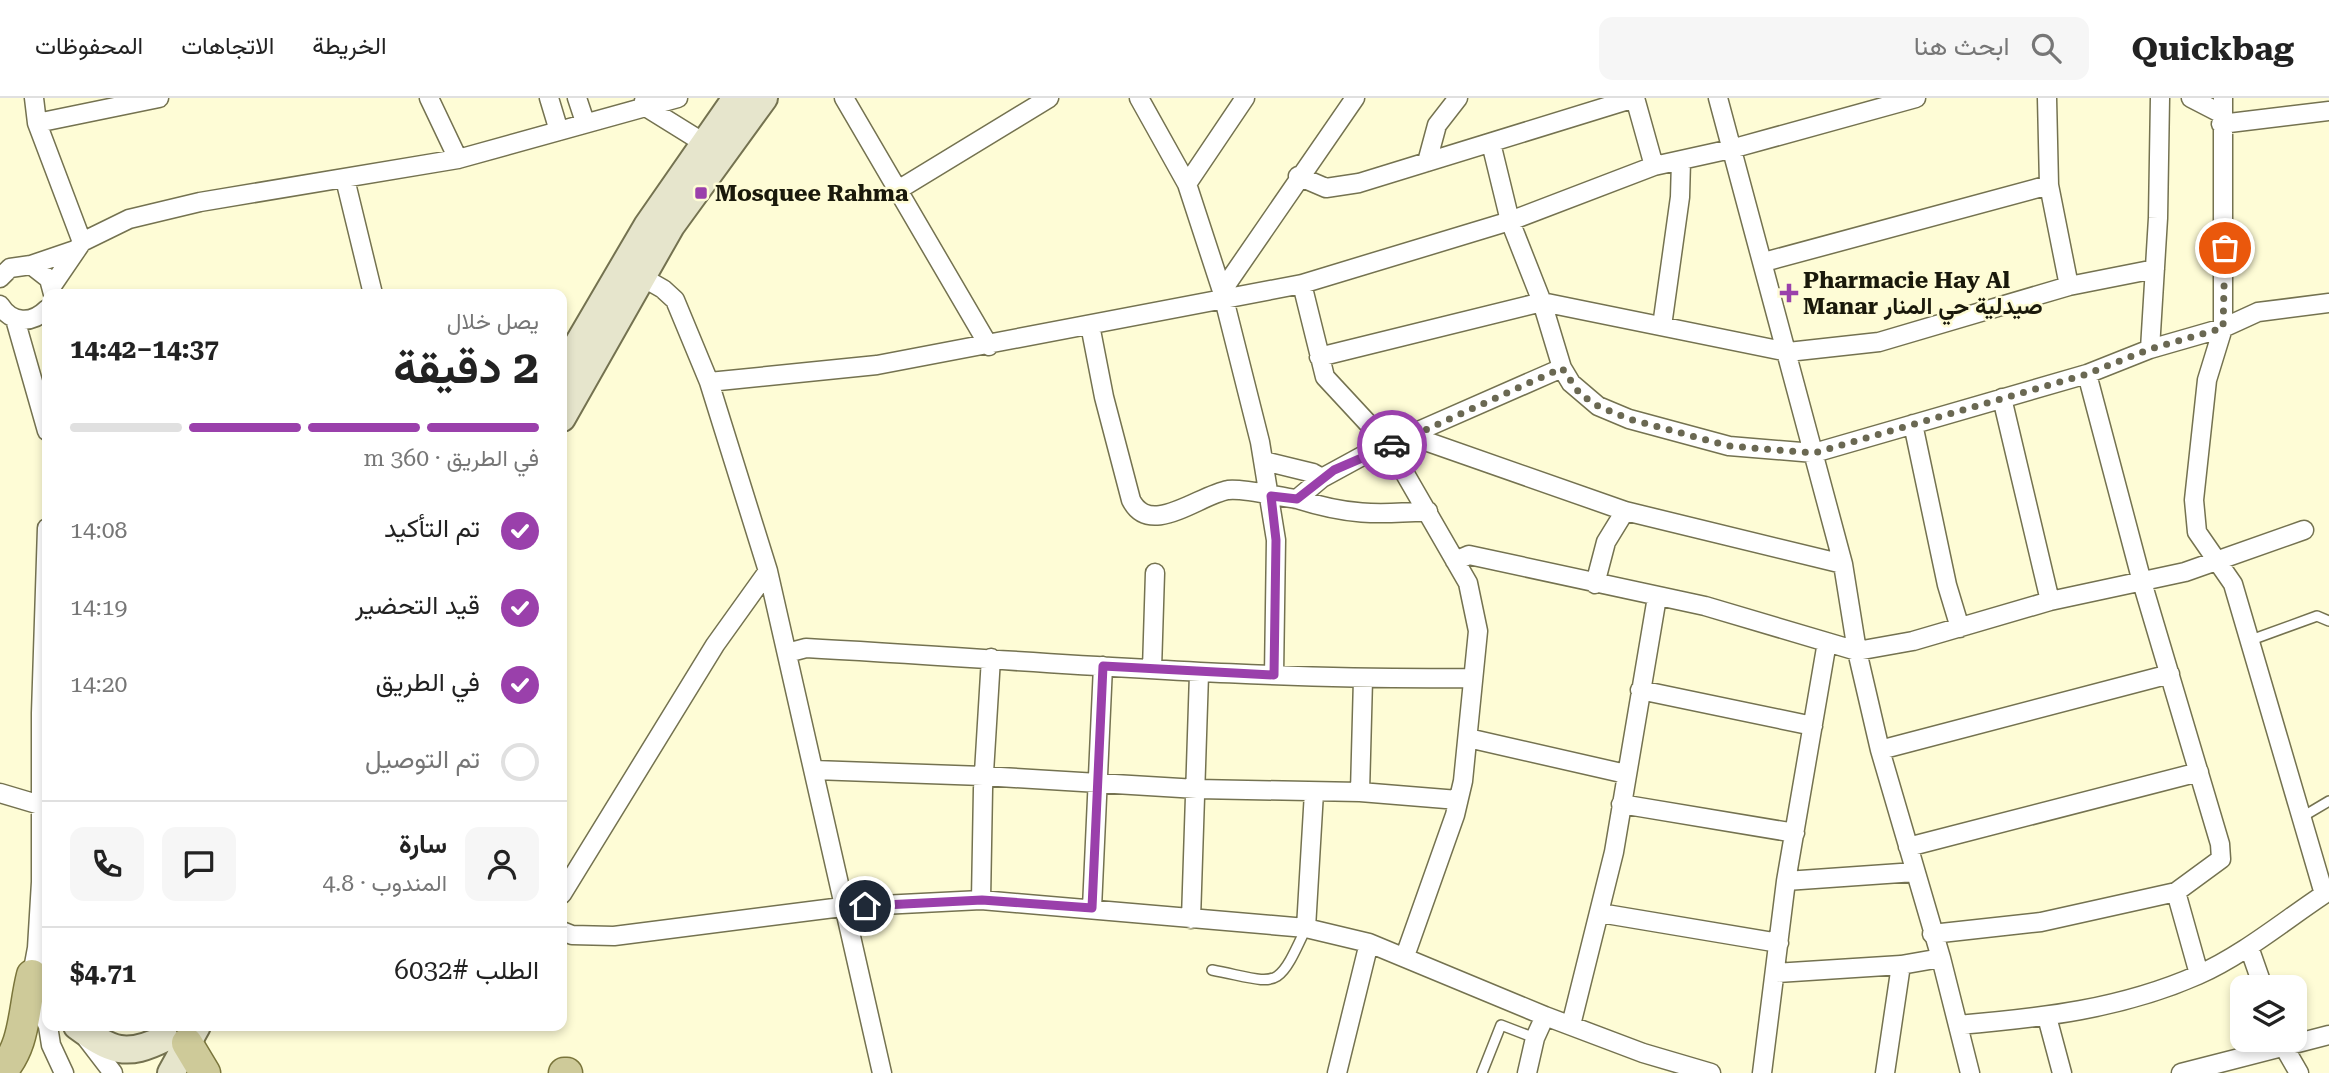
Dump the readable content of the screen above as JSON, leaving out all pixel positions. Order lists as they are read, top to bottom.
{
  "places": {
    "transit": ["Mosquee Rahma"],
    "health": ["Pharmacie Hay Al Manar صيدلية حي المنار"]
  },
  "page": {
    "header": "Quickbag",
    "search": "ابحث هنا",
    "nav": ["الخريطة", "الاتجاهات", "المحفوظات"],
    "heading": ["2 دقيقة", "يصل خلال", "14:37–14:42"],
    "panel": [
      "سارة",
      "المندوب · 4.8",
      "الطلب #6032",
      "$4.71"
    ],
    "bar": "في الطريق · 360 m",
    "list": [
      ["تم التأكيد", "14:08"],
      ["قيد التحضير", "14:19"],
      ["في الطريق", "14:20"],
      "تم التوصيل"
    ]
  }
}
